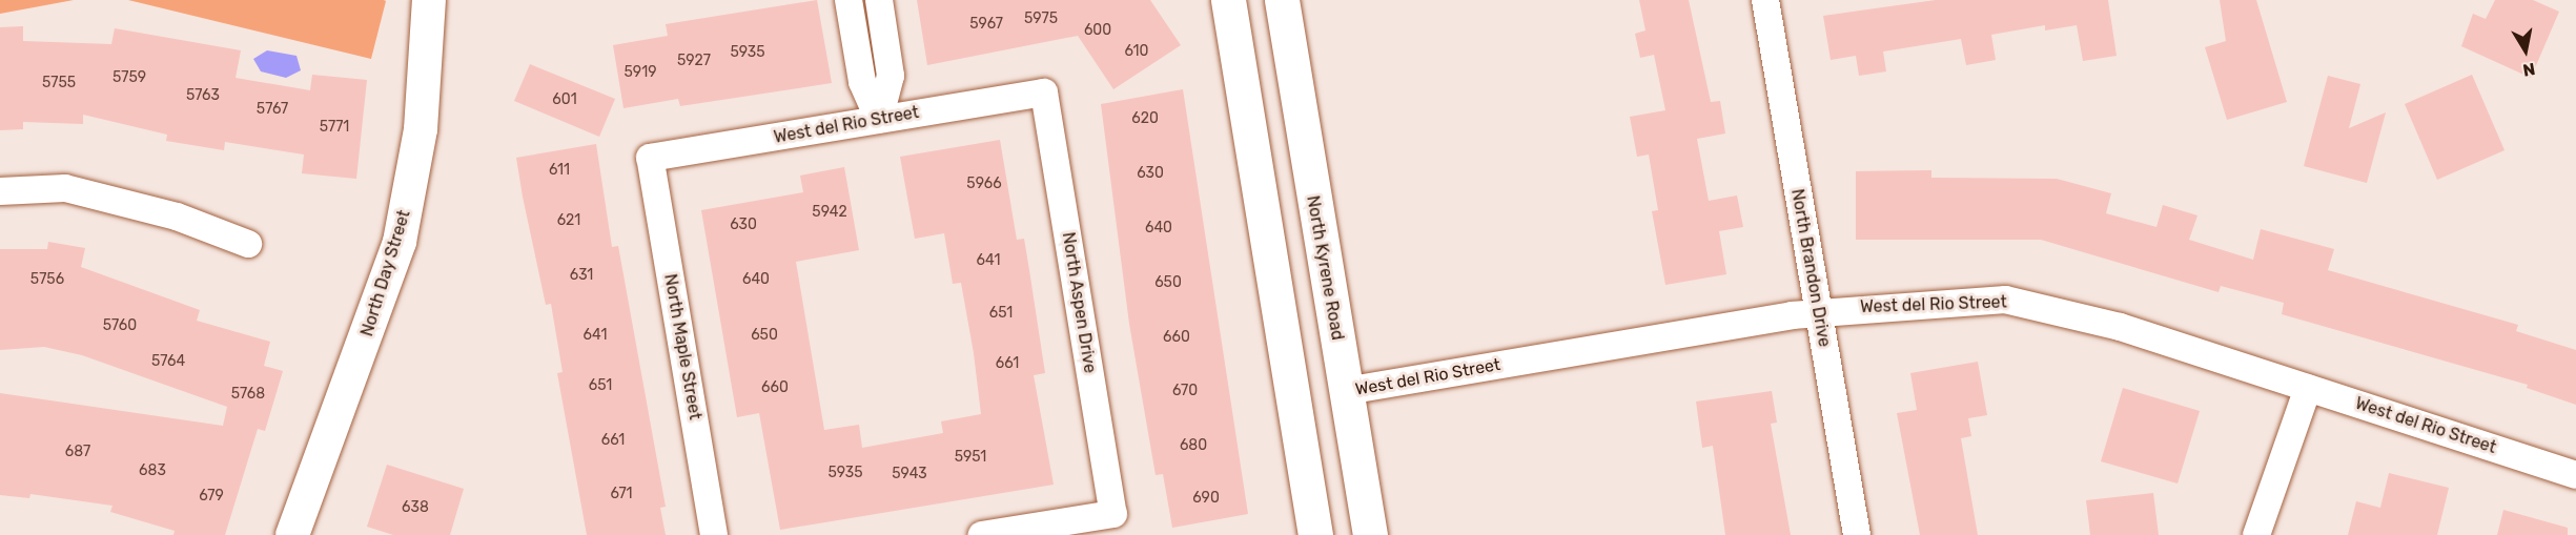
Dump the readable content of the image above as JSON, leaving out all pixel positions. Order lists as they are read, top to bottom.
{
  "streets": {
    "main road": ["North Kyrene Road"],
    "street": [
      "West del Rio Street",
      "North Brandon Drive",
      "North Day Street",
      "North Aspen Drive",
      "North Maple Street"
    ]
  },
  "crossings": [
    ["West del Rio Street", "North Kyrene Road"],
    ["West del Rio Street", "North Brandon Drive"],
    ["West del Rio Street", "North Aspen Drive"],
    ["West del Rio Street", "North Maple Street"]
  ],
  "house_numbers": [
    "5975",
    "5967",
    "600",
    "610",
    "5935",
    "5927",
    "5919",
    "5759",
    "5755",
    "5763",
    "601",
    "5767",
    "620",
    "5771",
    "611",
    "630",
    "5966",
    "5942",
    "621",
    "630",
    "640",
    "641",
    "631",
    "5756",
    "640",
    "650",
    "651",
    "5760",
    "641",
    "650",
    "660",
    "5764",
    "661",
    "651",
    "660",
    "670",
    "5768",
    "661",
    "680",
    "687",
    "5951",
    "683",
    "5935",
    "5943",
    "671",
    "679",
    "690",
    "638"
  ],
  "north": "bottom"
}
